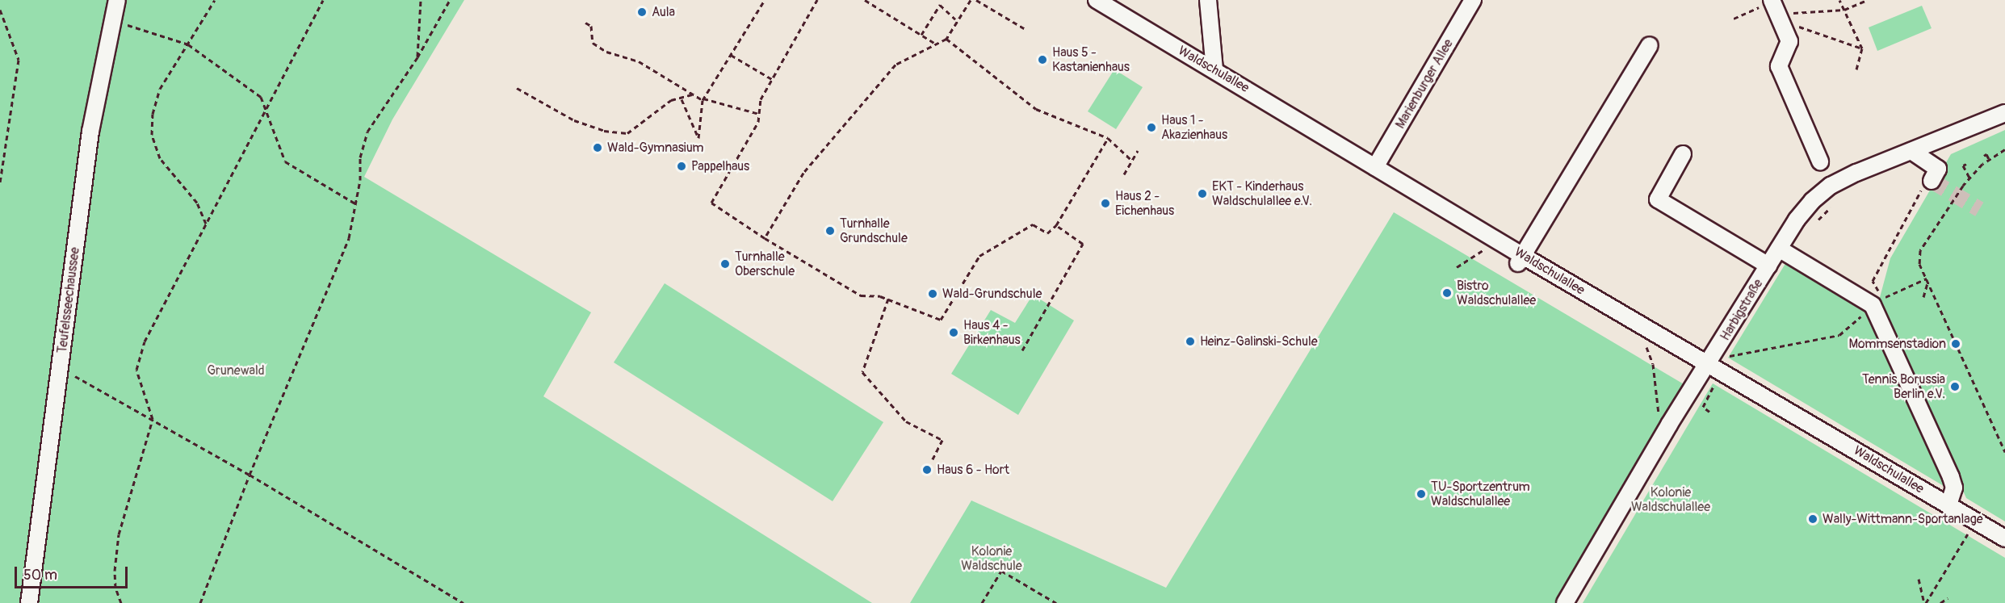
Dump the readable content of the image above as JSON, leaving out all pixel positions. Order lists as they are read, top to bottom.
{
  "streets": {
    "street": [
      "Waldschulallee",
      "Marienburger Allee",
      "Teufelsseechaussee",
      "Harbigstraße"
    ]
  },
  "crossings": [
    ["Waldschulallee", "Marienburger Allee"],
    ["Waldschulallee", "Harbigstraße"]
  ],
  "parks": ["Grunewald", "Kolonie Waldschulallee", "Kolonie Waldschule"],
  "places": [
    "Aula",
    "Haus 5 - Kastanienhaus",
    "Haus 1 - Akazienhaus",
    "Wald-Gymnasium",
    "Pappelhaus",
    "EKT - Kinderhaus Waldschulallee e.V.",
    "Haus 2 - Eichenhaus",
    "Turnhalle Grundschule",
    "Turnhalle Oberschule",
    "Bistro Waldschulallee",
    "Wald-Grundschule",
    "Haus 4 - Birkenhaus",
    "Heinz-Galinski-Schule",
    "Mommsenstadion",
    "Tennis Borussia Berlin e.V.",
    "Haus 6 - Hort",
    "TU-Sportzentrum Waldschulallee",
    "Wally-Wittmann-Sportanlage"
  ],
  "scale_bar": "50 m"
}
